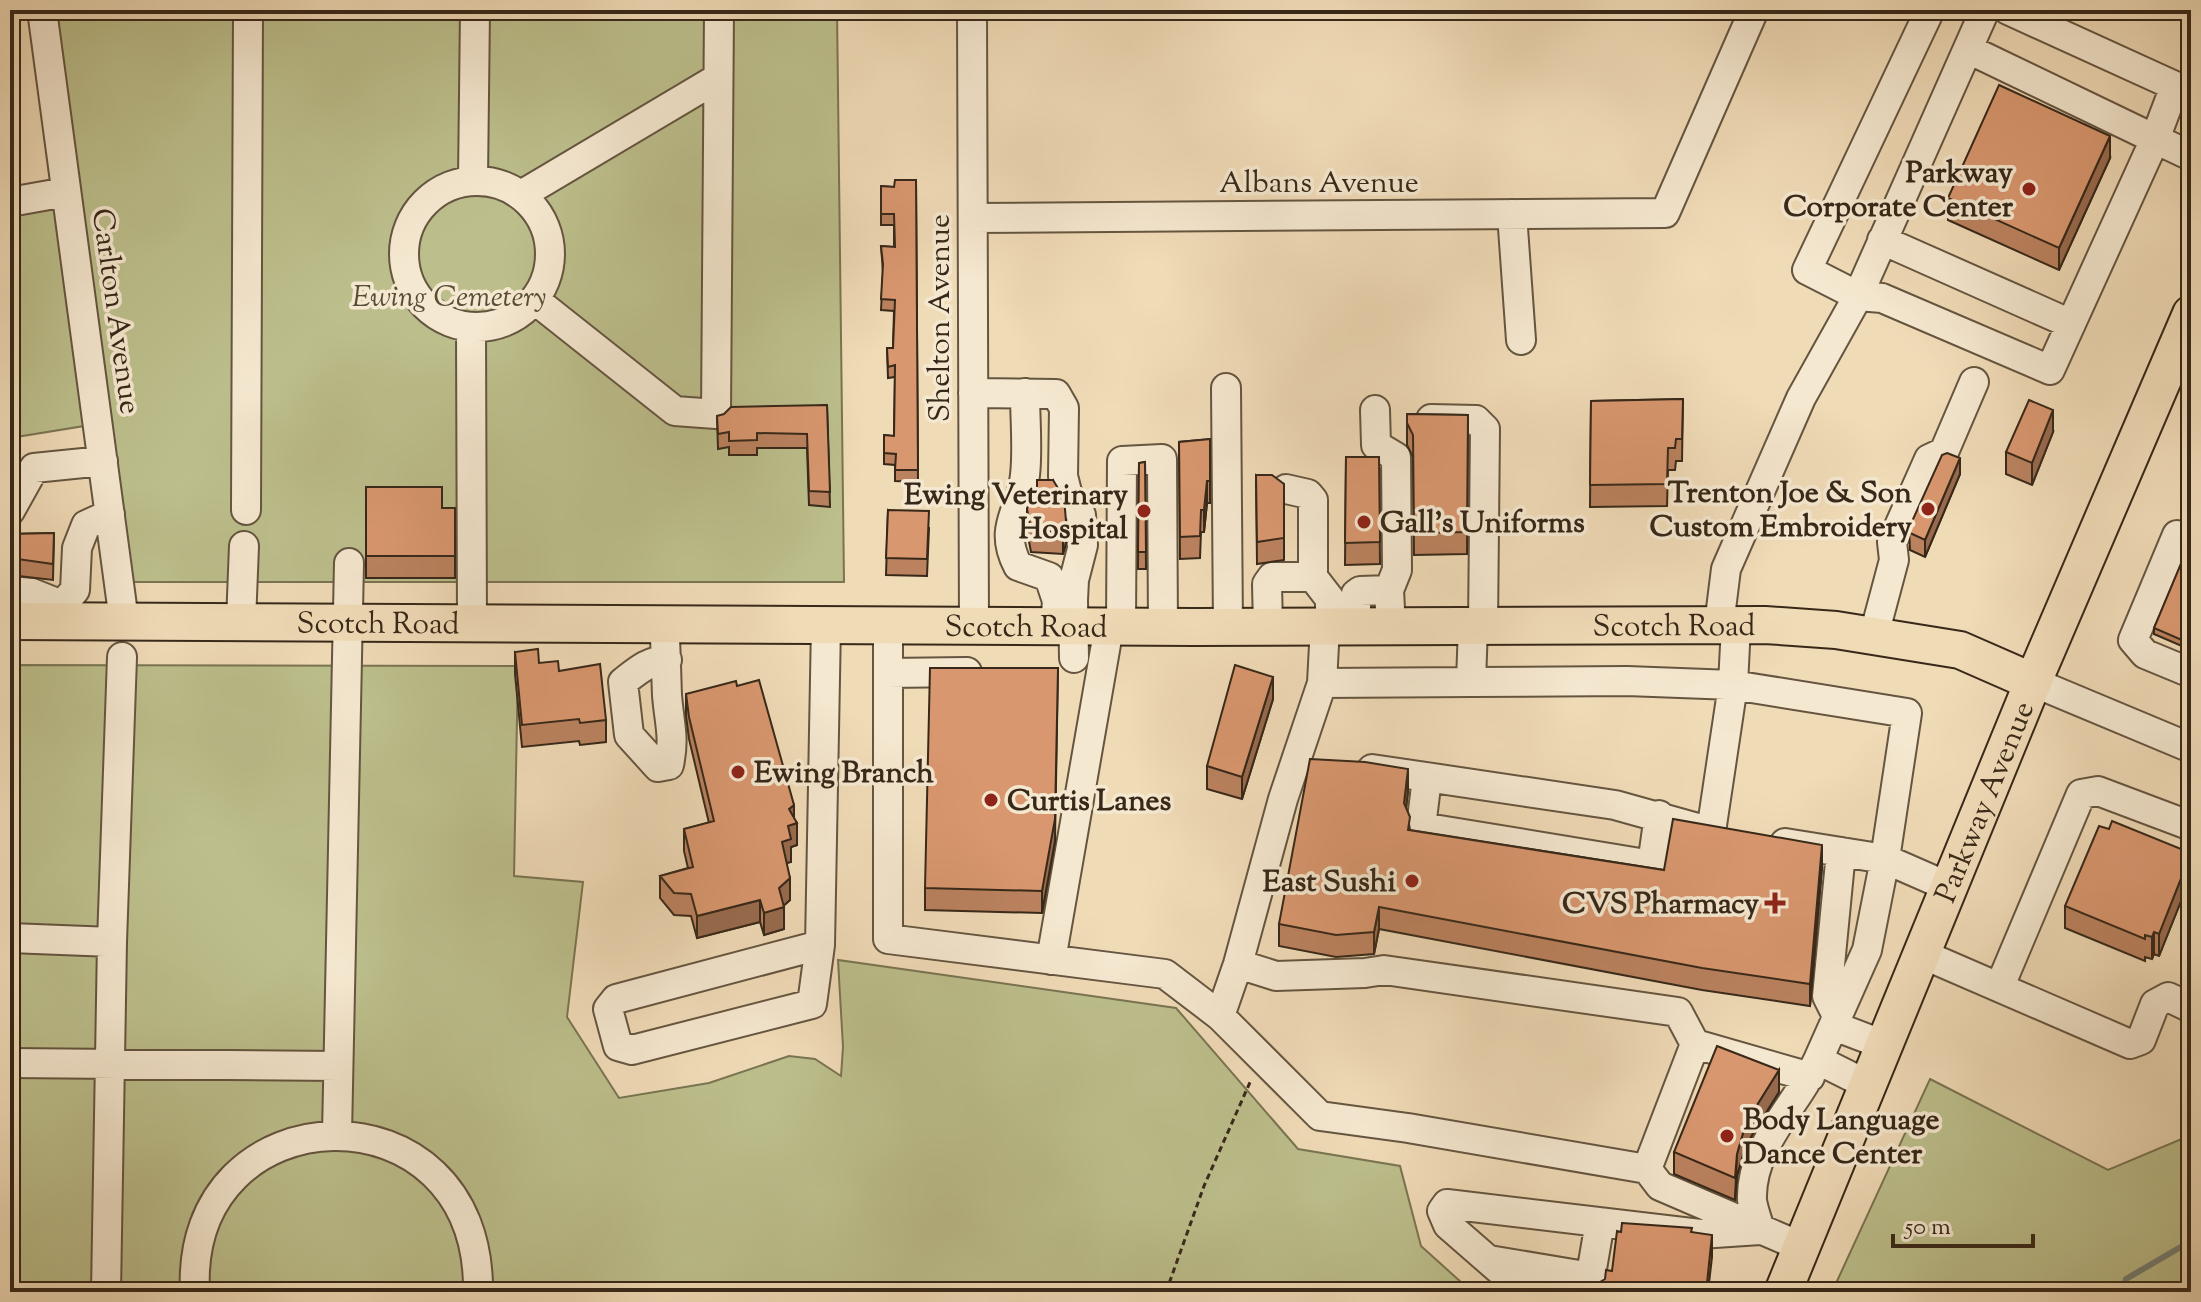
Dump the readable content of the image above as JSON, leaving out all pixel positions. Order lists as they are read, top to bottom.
{
  "streets": {
    "main road": ["Scotch Road", "Parkway Avenue"],
    "street": ["Albans Avenue", "Carlton Avenue", "Shelton Avenue"]
  },
  "crossings": [
    ["Albans Avenue", "Shelton Avenue"],
    ["Carlton Avenue", "Scotch Road"],
    ["Shelton Avenue", "Scotch Road"],
    ["Scotch Road", "Parkway Avenue"]
  ],
  "parks": ["Ewing Cemetery"],
  "places": {
    "other": [
      "Parkway Corporate Center",
      "Trenton Joe & Son Custom Embroidery",
      "Ewing Veterinary Hospital",
      "Gall's Uniforms",
      "Ewing Branch",
      "Curtis Lanes",
      "East Sushi",
      "Body Language Dance Center"
    ],
    "health": ["CVS Pharmacy"]
  },
  "scale_bar": "50 m"
}
